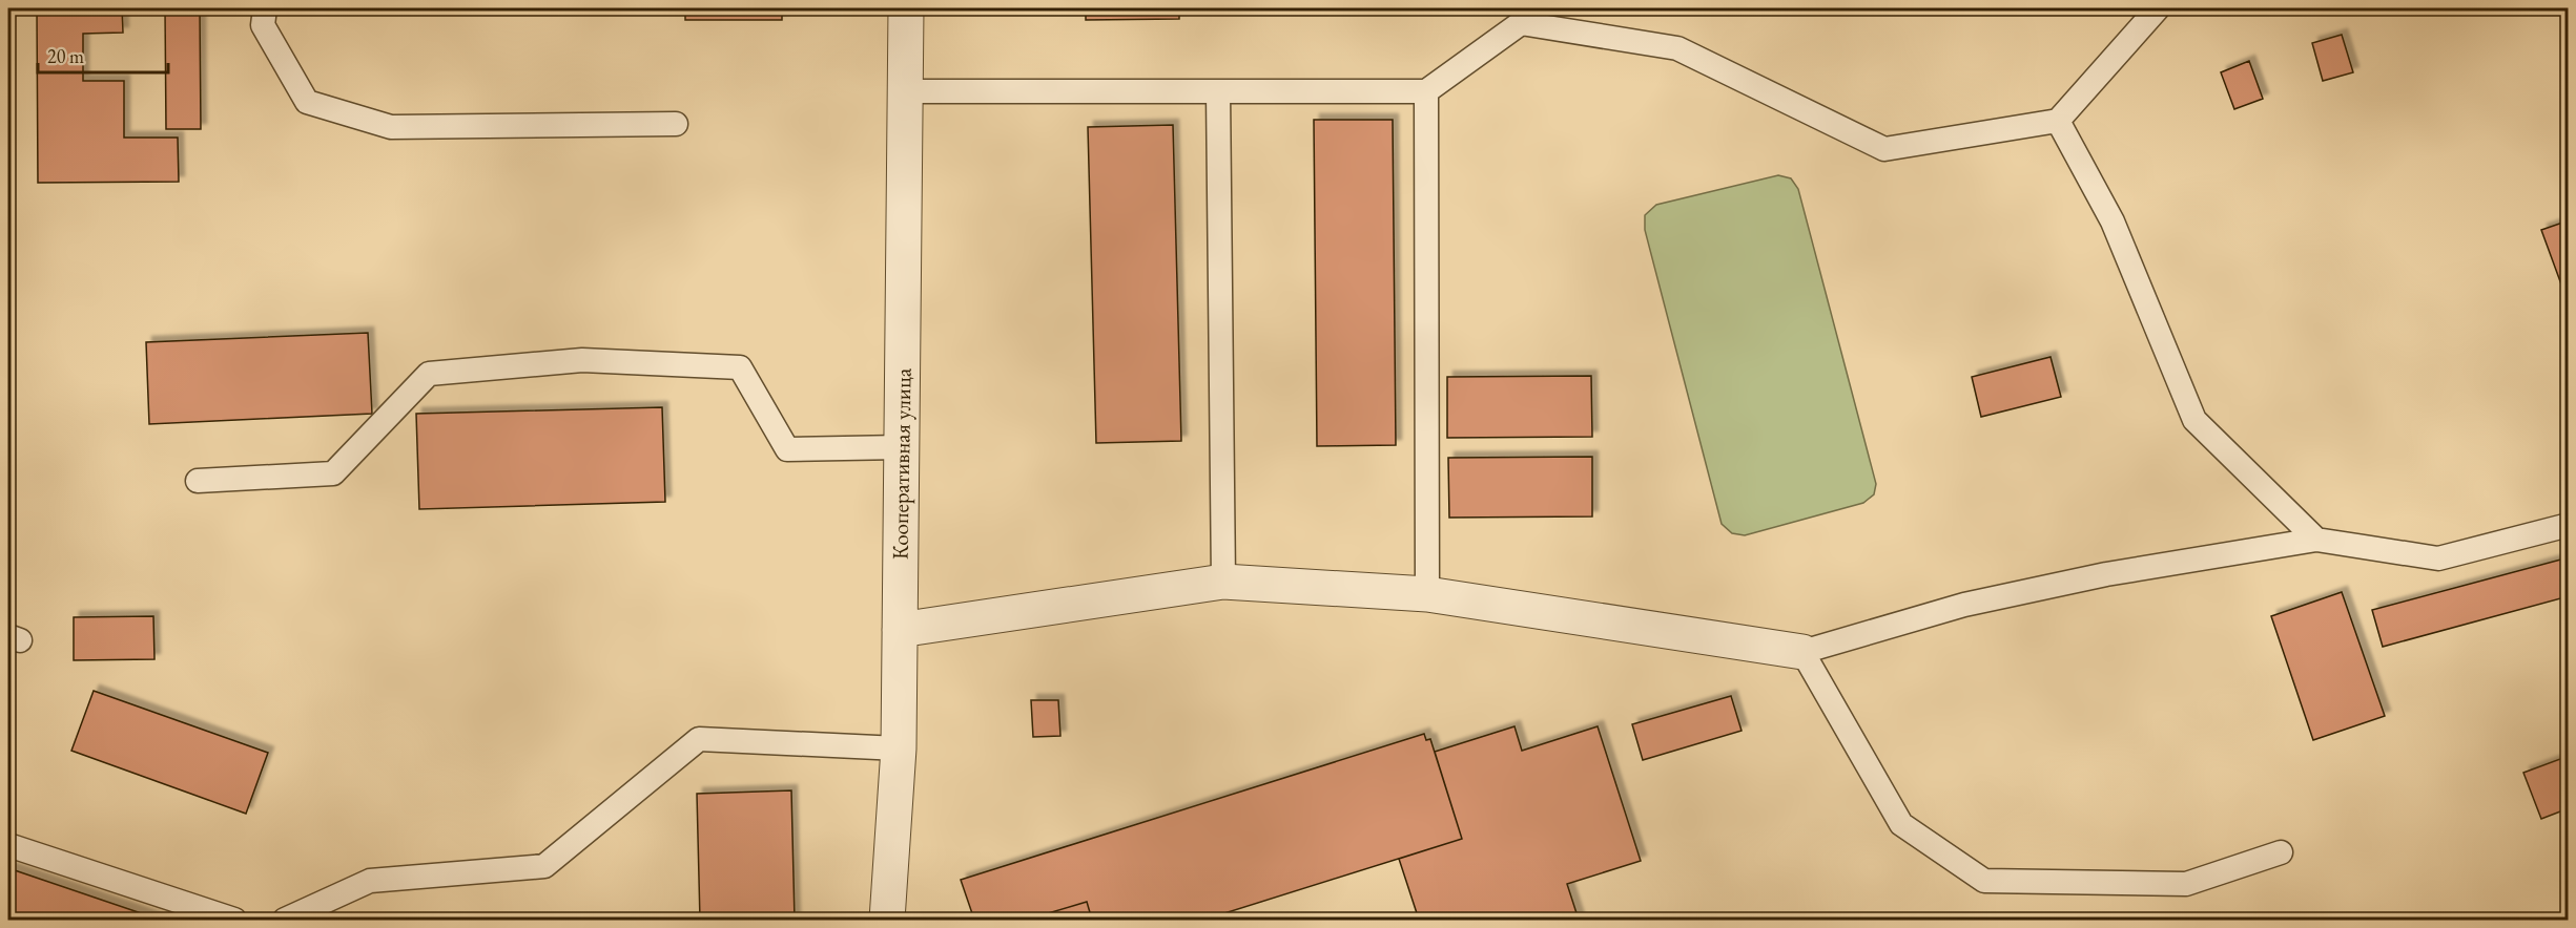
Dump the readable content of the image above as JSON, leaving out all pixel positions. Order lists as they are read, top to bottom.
{
  "streets": {
    "street": ["Кооперативная улица"]
  },
  "scale_bar": "20 m"
}
